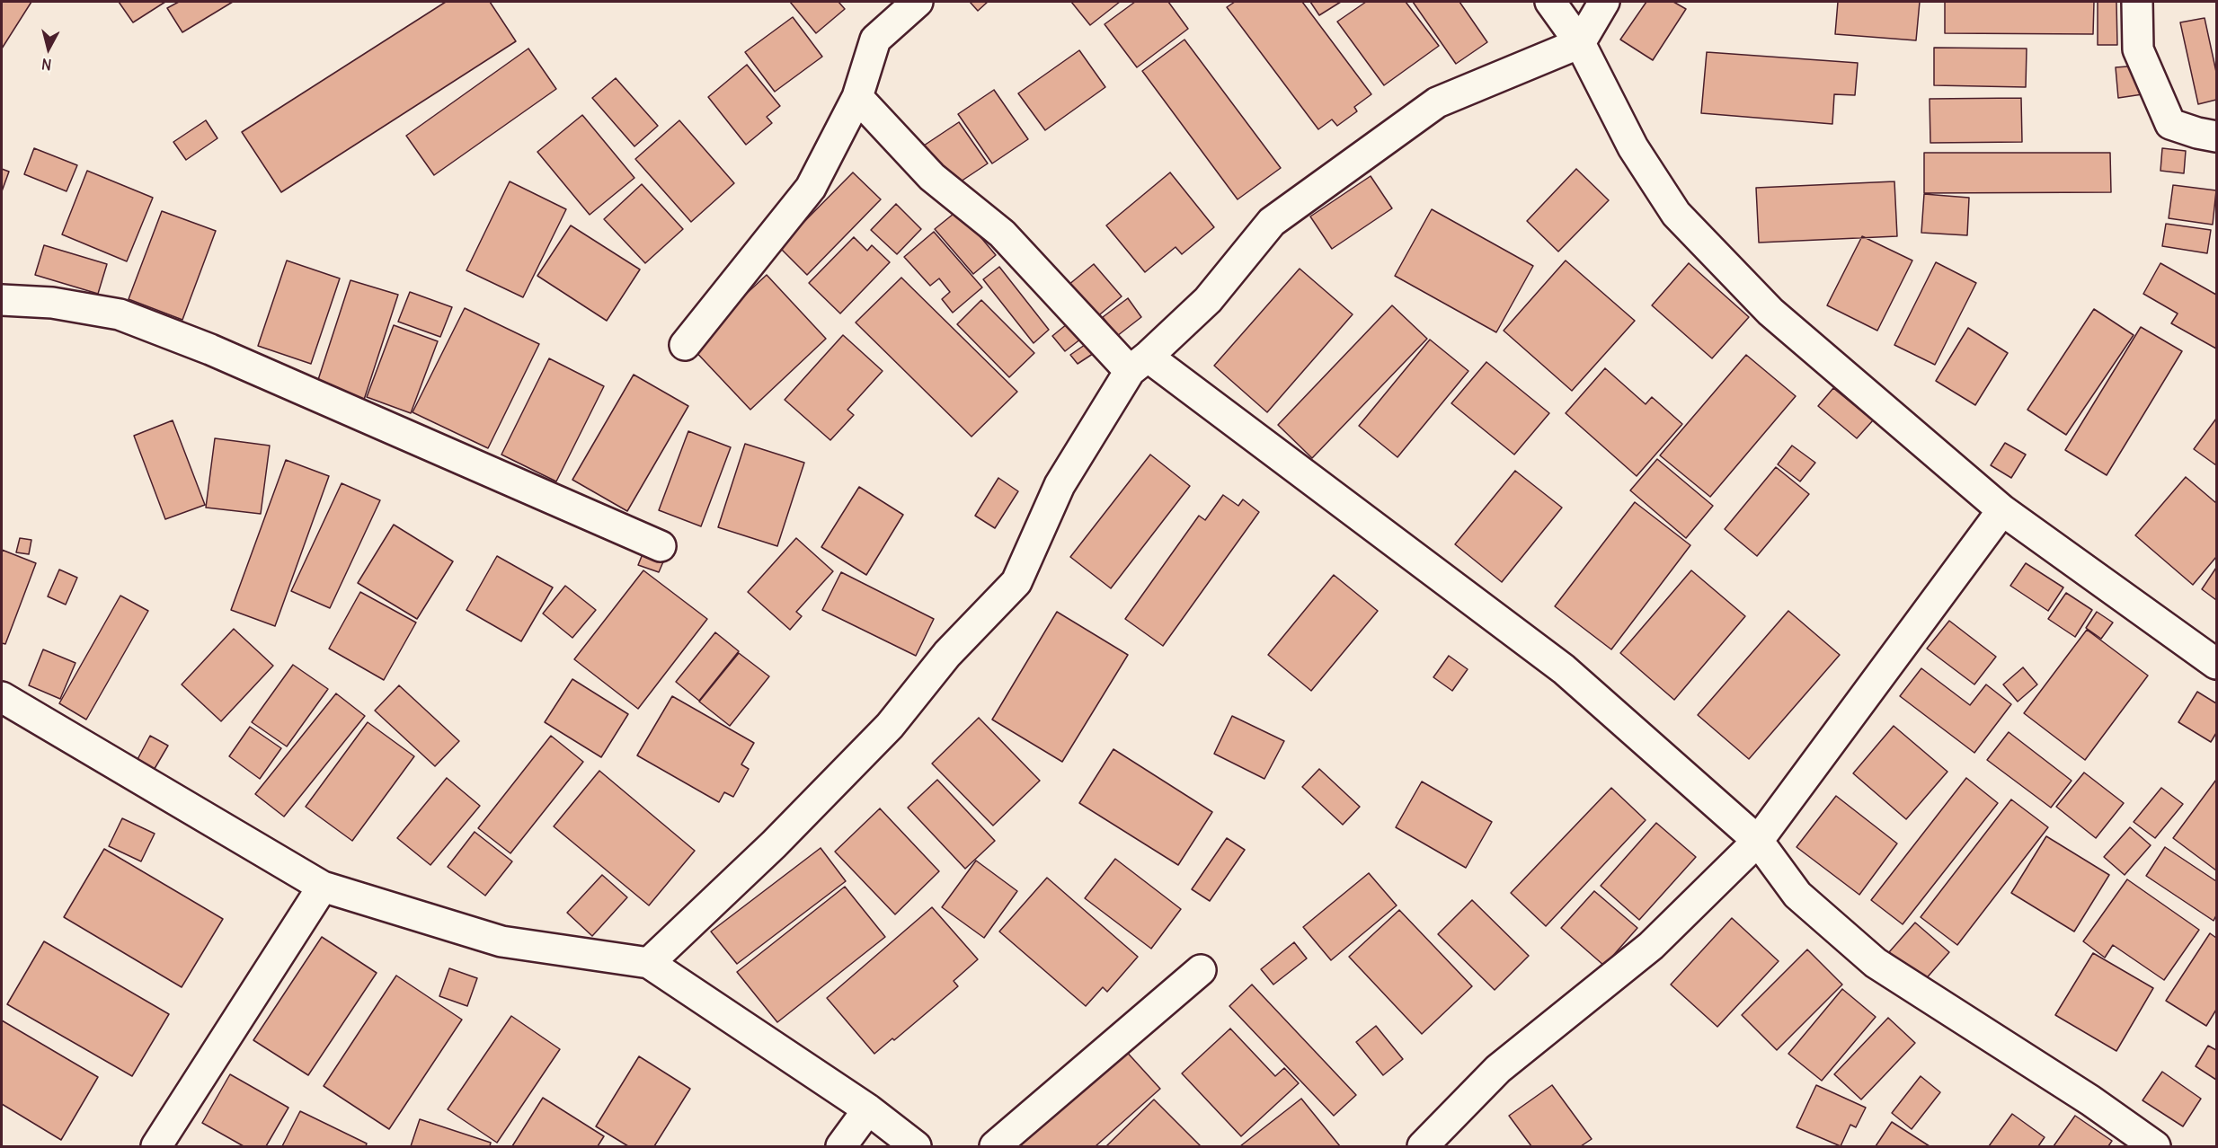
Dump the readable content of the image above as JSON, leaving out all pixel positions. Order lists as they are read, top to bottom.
{
  "north": "bottom"
}
